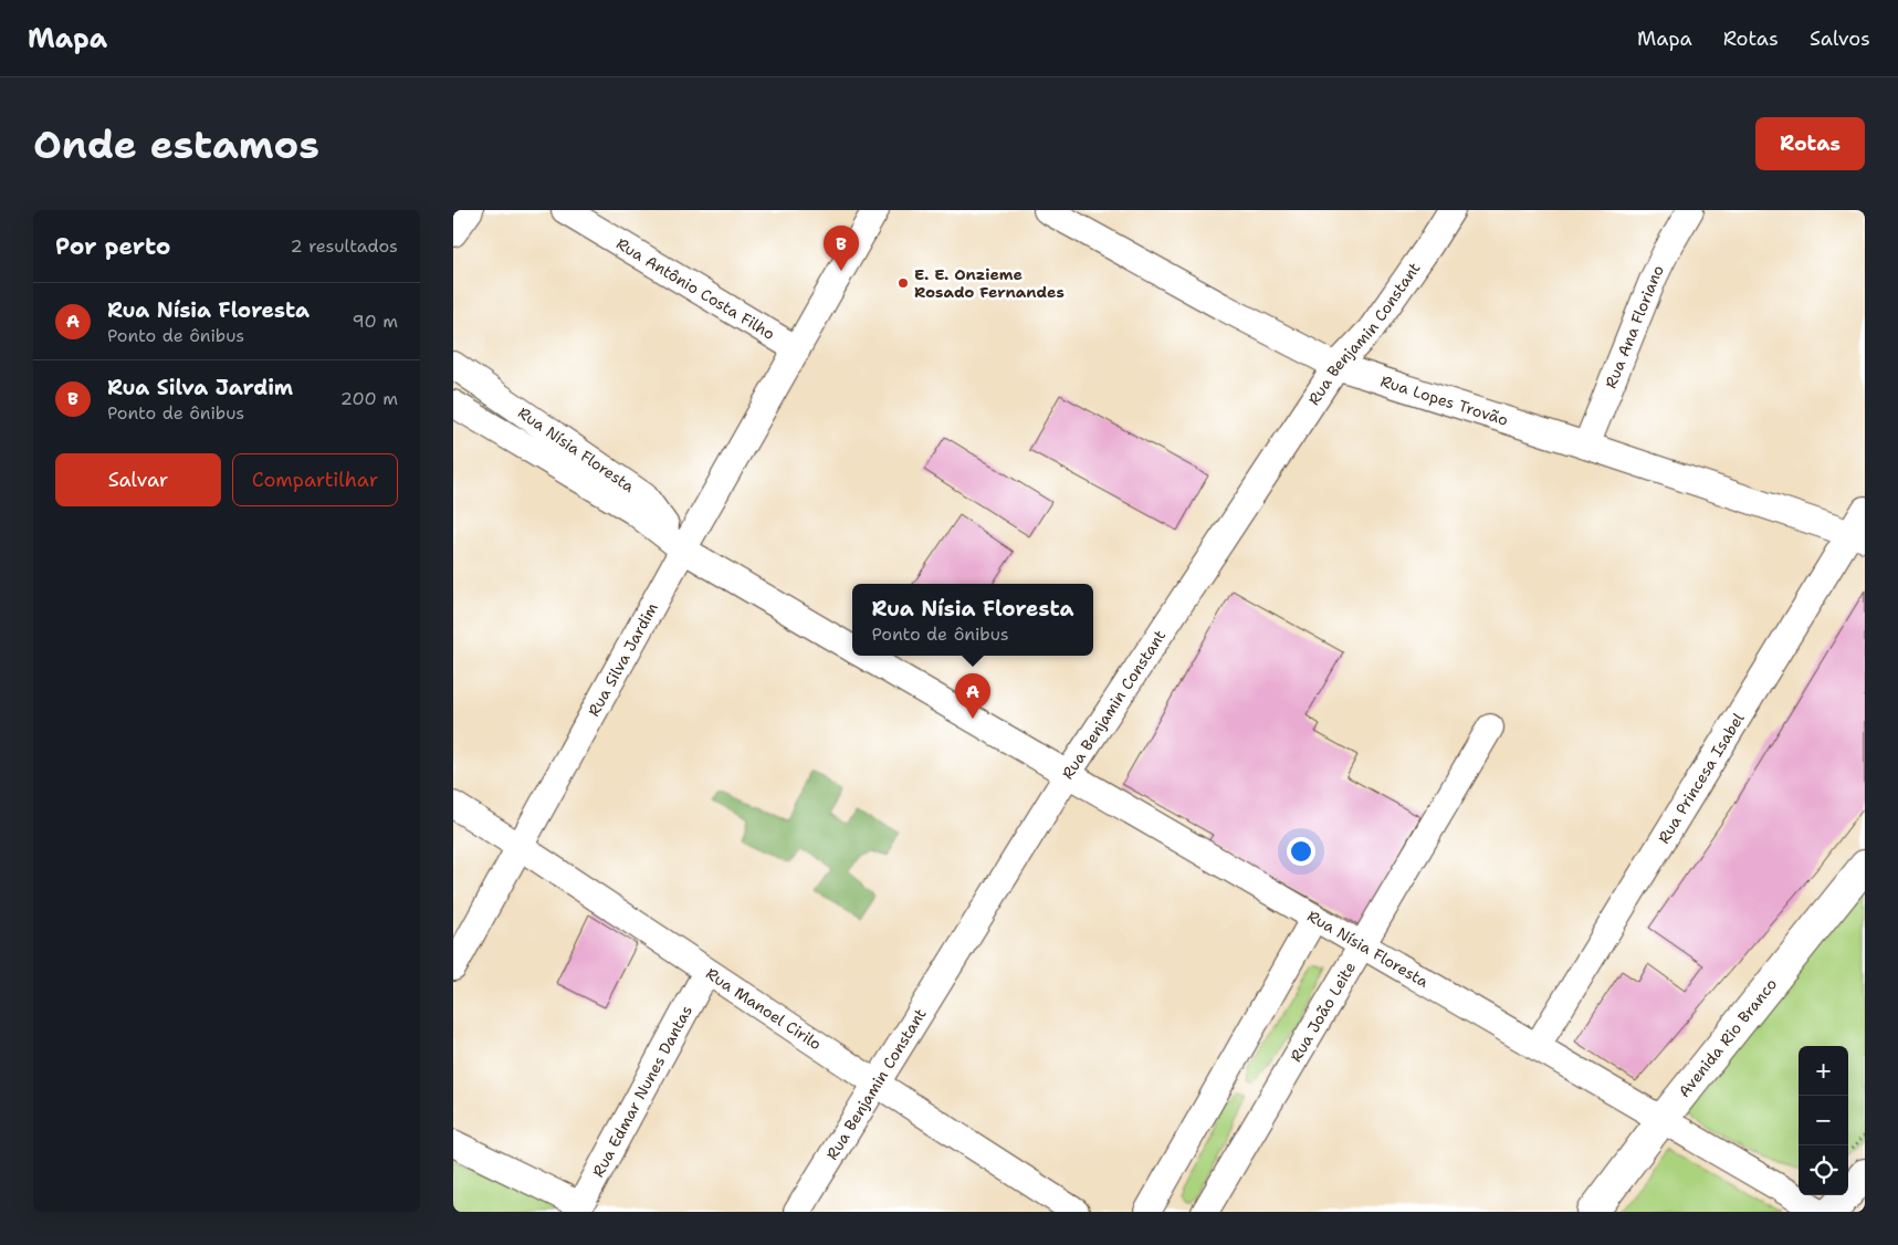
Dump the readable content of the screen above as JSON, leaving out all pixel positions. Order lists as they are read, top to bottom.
{
  "streets": {
    "main road": ["Avenida Rio Branco"],
    "street": [
      "Rua Antônio Costa Filho",
      "Rua Ana Floriano",
      "Rua Benjamin Constant",
      "Rua Lopes Trovão",
      "Rua Nísia Floresta",
      "Rua Silva Jardim",
      "Rua Princesa Isabel",
      "Rua Manoel Cirilo",
      "Rua João Leite",
      "Rua Edmar Nunes Dantas"
    ]
  },
  "crossings": [
    ["Rua Antônio Costa Filho", "Rua Silva Jardim"],
    ["Rua Ana Floriano", "Rua Lopes Trovão"],
    ["Rua Benjamin Constant", "Rua Lopes Trovão"],
    ["Rua Benjamin Constant", "Rua Nísia Floresta"],
    ["Rua Benjamin Constant", "Rua Manoel Cirilo"],
    ["Rua Lopes Trovão", "Rua Princesa Isabel"],
    ["Rua Nísia Floresta", "Rua Silva Jardim"],
    ["Rua Nísia Floresta", "Rua Princesa Isabel"],
    ["Rua Nísia Floresta", "Rua João Leite"],
    ["Rua Nísia Floresta", "Avenida Rio Branco"],
    ["Rua Silva Jardim", "Rua Manoel Cirilo"],
    ["Rua Manoel Cirilo", "Rua Edmar Nunes Dantas"]
  ],
  "places": ["E. E. Onzieme Rosado Fernandes"],
  "page": {
    "header": "Mapa",
    "nav": ["Mapa", "Rotas", "Salvos"],
    "buttons": [
      "Rotas",
      ["Salvar", "Compartilhar"]
    ],
    "title": "Onde estamos",
    "heading": ["Por perto", "2 resultados"],
    "pins": ["B", "A"],
    "list": [
      {
        "mark": "A",
        "name": "Rua Nísia Floresta",
        "note": "Ponto de ônibus",
        "value": "90 m"
      },
      {
        "mark": "B",
        "name": "Rua Silva Jardim",
        "note": "Ponto de ônibus",
        "value": "200 m"
      }
    ],
    "popup": ["Rua Nísia Floresta", "Ponto de ônibus"],
    "map_buttons": ["+", "−"]
  }
}
